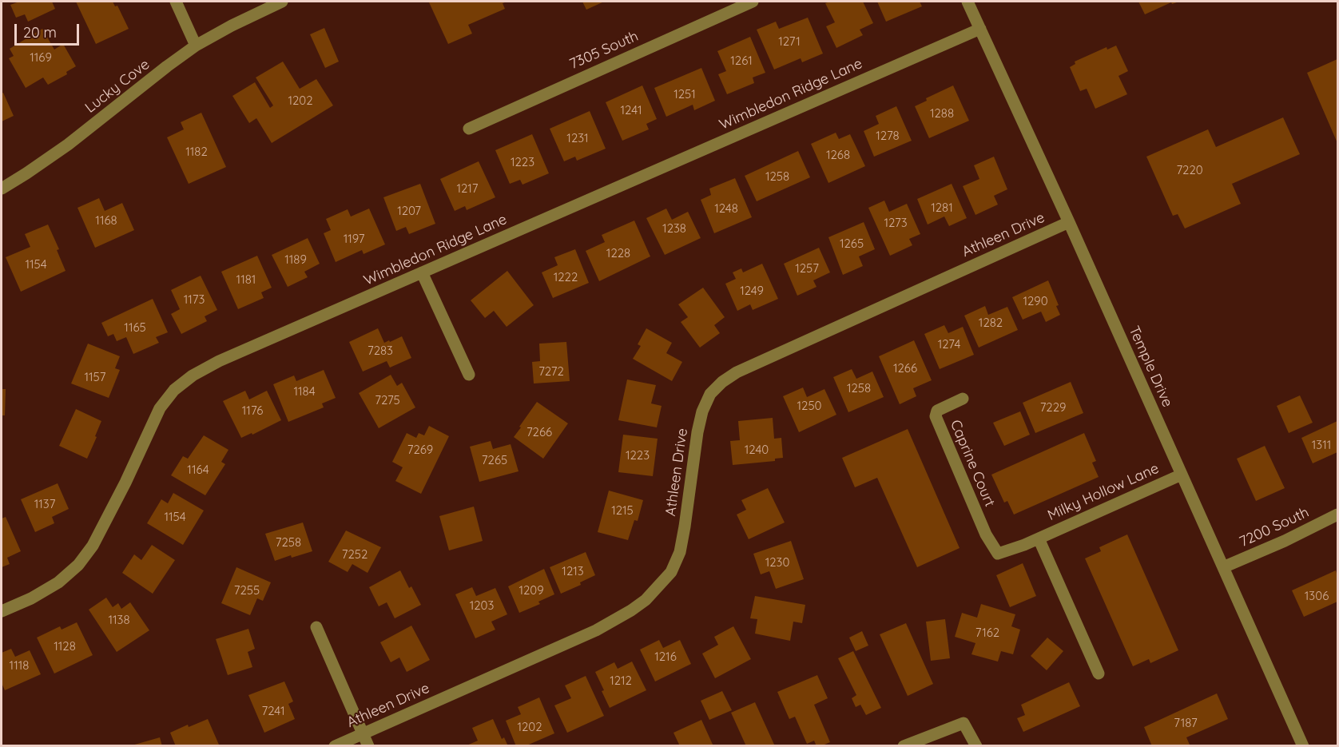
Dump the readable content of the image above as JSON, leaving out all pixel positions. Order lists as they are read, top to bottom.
{
  "streets": {
    "street": [
      "7305 South",
      "Lucky Cove",
      "Wimbledon Ridge Lane",
      "Athleen Drive",
      "Temple Drive",
      "Caprine Court",
      "Milky Hollow Lane",
      "7200 South"
    ]
  },
  "crossings": [
    ["Wimbledon Ridge Lane", "Temple Drive"],
    ["Athleen Drive", "Temple Drive"],
    ["Temple Drive", "Milky Hollow Lane"],
    ["Temple Drive", "7200 South"],
    ["Caprine Court", "Milky Hollow Lane"]
  ],
  "house_numbers": [
    "1271",
    "1169",
    "1261",
    "1251",
    "1202",
    "1241",
    "1288",
    "1278",
    "1231",
    "1182",
    "1268",
    "1223",
    "7220",
    "1258",
    "1217",
    "1281",
    "1248",
    "1207",
    "1168",
    "1273",
    "1238",
    "1197",
    "1265",
    "1228",
    "1189",
    "1154",
    "1257",
    "1222",
    "1181",
    "1249",
    "1173",
    "1290",
    "1282",
    "1165",
    "1274",
    "7283",
    "1266",
    "7272",
    "1157",
    "1258",
    "1184",
    "7275",
    "1250",
    "7229",
    "1176",
    "7266",
    "1311",
    "7269",
    "1240",
    "1223",
    "7265",
    "1164",
    "1137",
    "1215",
    "1154",
    "7258",
    "7252",
    "1230",
    "1213",
    "7255",
    "1209",
    "1306",
    "1203",
    "1138",
    "7162",
    "1128",
    "1216",
    "1118",
    "1212",
    "7241",
    "7187",
    "1202"
  ],
  "scale_bar": "20 m"
}
